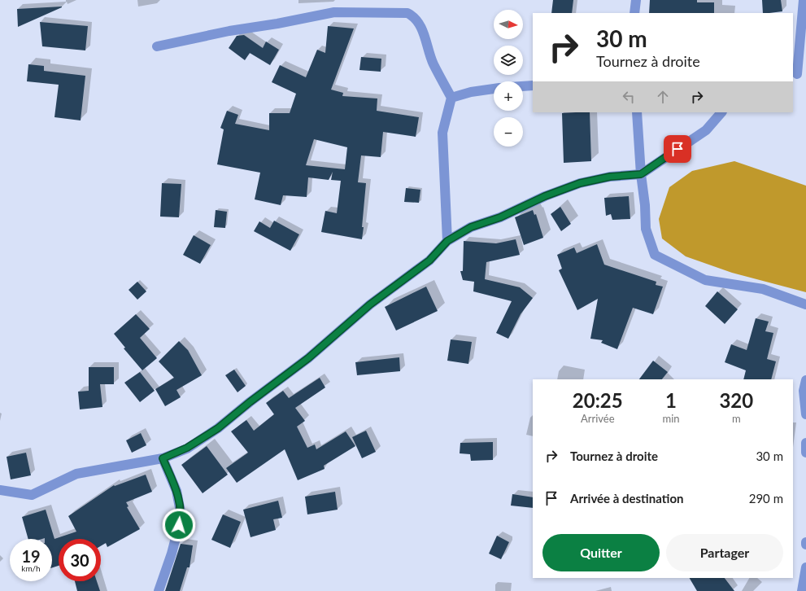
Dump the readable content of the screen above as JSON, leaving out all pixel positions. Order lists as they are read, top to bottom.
{
  "north": "right",
  "page": {
    "map_buttons": ["+", "−"],
    "turn": ["30 m", "Tournez à droite"],
    "eta": [
      "20:25",
      "Arrivée",
      "1",
      "min",
      "320",
      "m"
    ],
    "list": [
      {
        "name": "Tournez à droite",
        "value": "30 m"
      },
      {
        "name": "Arrivée à destination",
        "value": "290 m"
      }
    ],
    "buttons": ["Quitter", "Partager"],
    "speed": "19 km/h",
    "limit": "30"
  }
}
